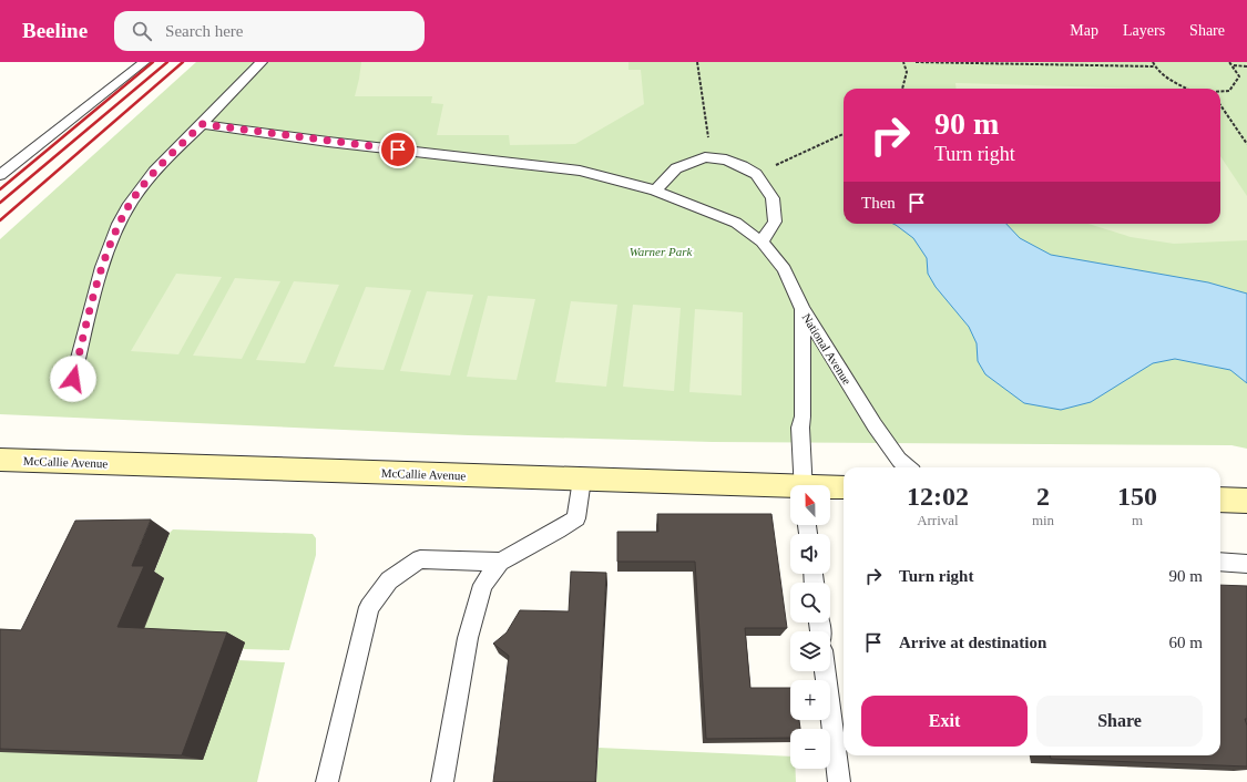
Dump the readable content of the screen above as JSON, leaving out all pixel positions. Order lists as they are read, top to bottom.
{
  "streets": {
    "main road": ["McCallie Avenue"],
    "lane": ["National Avenue"]
  },
  "parks": ["Warner Park"],
  "north": "top",
  "page": {
    "header": "Beeline",
    "search": "Search here",
    "nav": ["Map", "Layers", "Share"],
    "turn": ["90 m", "Turn right"],
    "then": "Then",
    "eta": [
      "12:02",
      "Arrival",
      "2",
      "min",
      "150",
      "m"
    ],
    "map_buttons": ["+", "−"],
    "list": [
      {
        "name": "Turn right",
        "value": "90 m"
      },
      {
        "name": "Arrive at destination",
        "value": "60 m"
      }
    ],
    "buttons": ["Exit", "Share"]
  }
}
